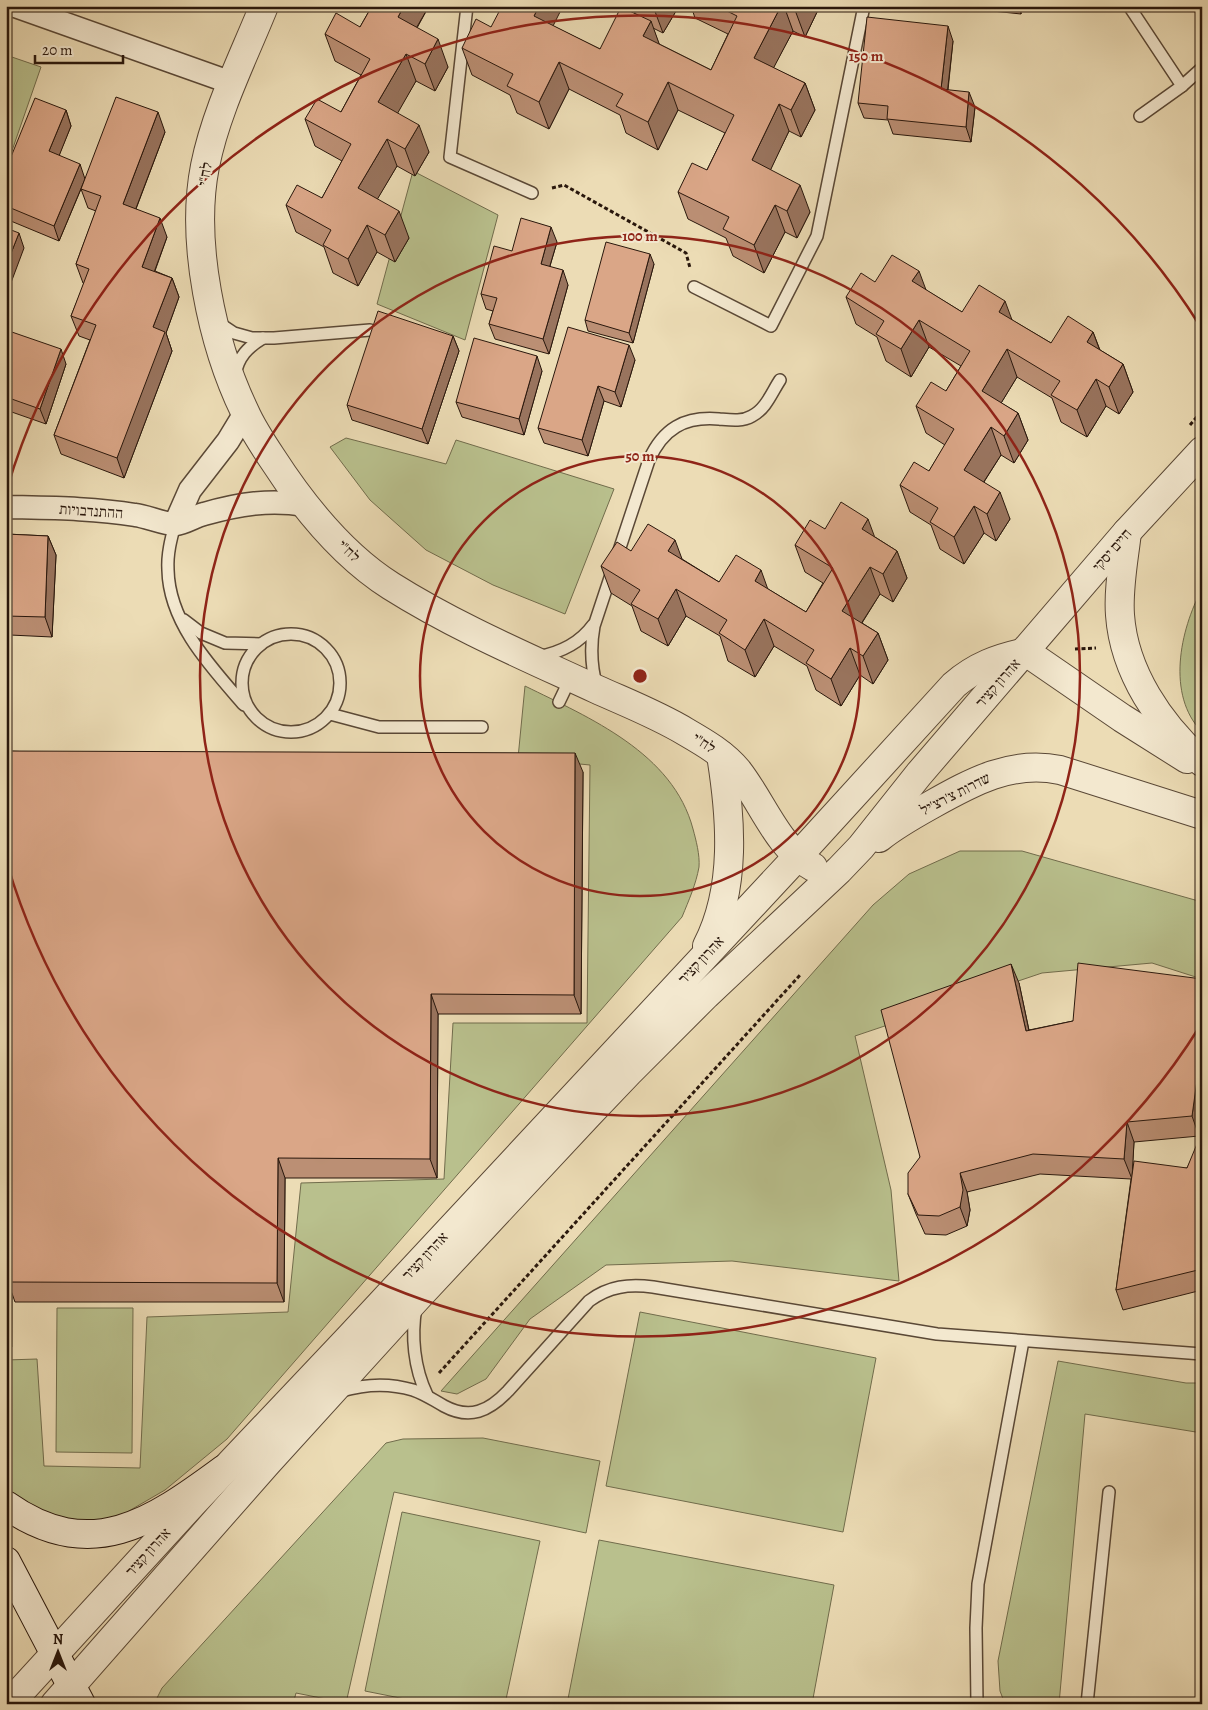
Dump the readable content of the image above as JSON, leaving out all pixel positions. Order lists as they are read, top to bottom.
{
  "streets": {
    "street": [
      "לח\"י",
      "ההתנדבויות",
      "חיים יסקי",
      "אהרון קציר",
      "שדרות צ'רצ'יל"
    ]
  },
  "crossings": [
    ["לח\"י", "אהרון קציר"],
    ["לח\"י", "שדרות צ'רצ'יל"],
    ["חיים יסקי", "אהרון קציר"],
    ["אהרון קציר", "שדרות צ'רצ'יל"]
  ],
  "scale_bar": "20 m",
  "north": "top",
  "rings": ["150 m", "100 m", "50 m"]
}
